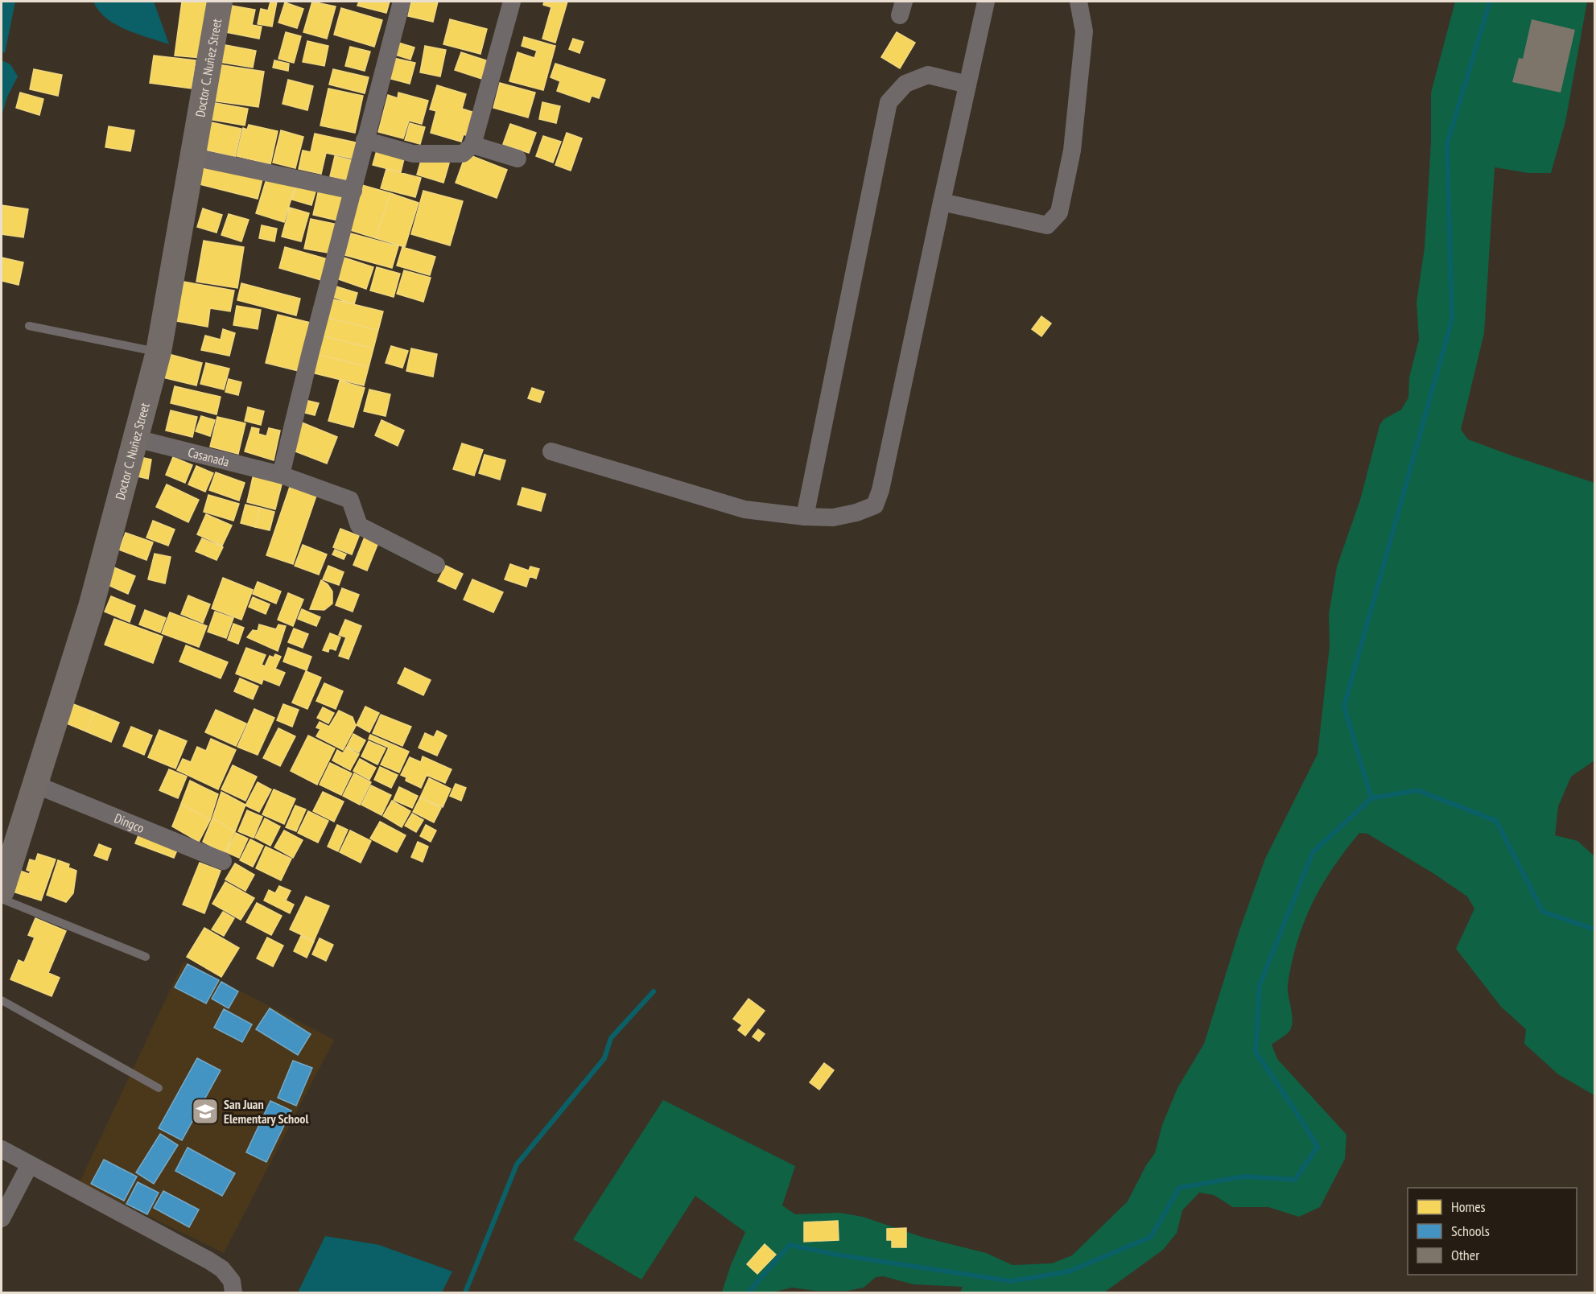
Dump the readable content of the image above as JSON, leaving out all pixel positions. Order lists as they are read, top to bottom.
{
  "streets": {
    "main road": ["Doctor C. Nuñez Street"],
    "street": ["Casanada", "Dingco"]
  },
  "crossings": [
    ["Doctor C. Nuñez Street", "Casanada"],
    ["Doctor C. Nuñez Street", "Dingco"]
  ],
  "places": {
    "school or university": ["San Juan Elementary School"]
  },
  "legend": ["Homes", "Schools", "Other"]
}
